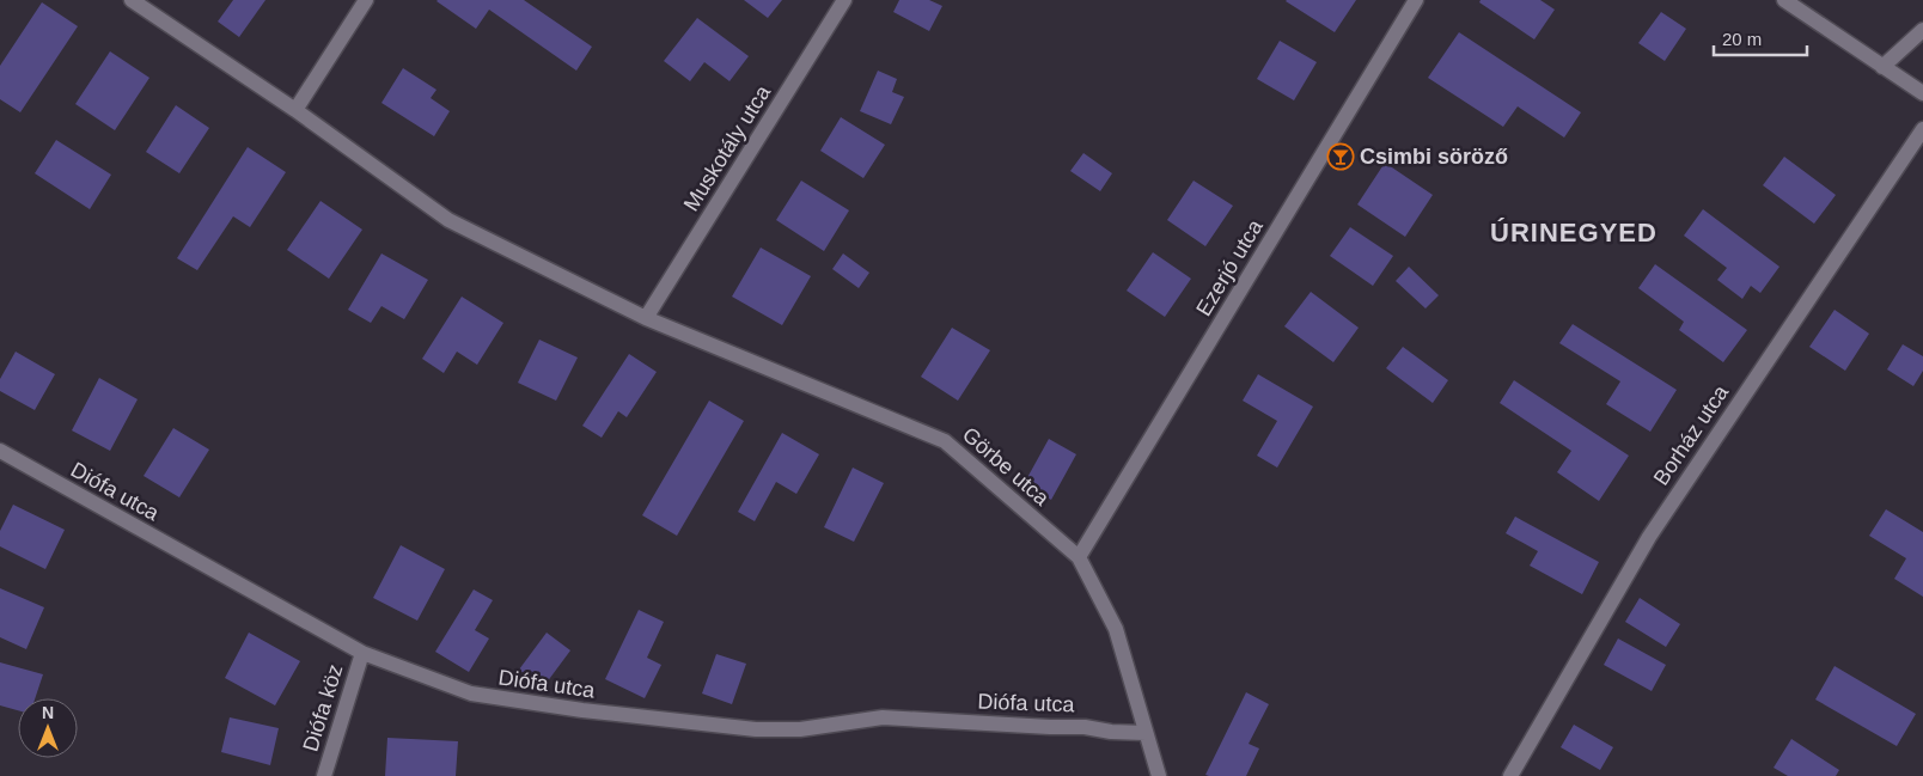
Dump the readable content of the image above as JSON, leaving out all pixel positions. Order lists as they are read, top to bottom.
{
  "streets": {
    "street": [
      "Muskotály utca",
      "Ezerjó utca",
      "Borház utca",
      "Görbe utca",
      "Diófa utca",
      "Diófa köz"
    ]
  },
  "crossings": [
    ["Muskotály utca", "Görbe utca"],
    ["Ezerjó utca", "Görbe utca"],
    ["Görbe utca", "Diófa utca"],
    ["Diófa utca", "Diófa köz"]
  ],
  "districts": ["ÚRINEGYED"],
  "places": {
    "bar": ["Csimbi söröző"]
  },
  "scale_bar": "20 m",
  "north": "top"
}
